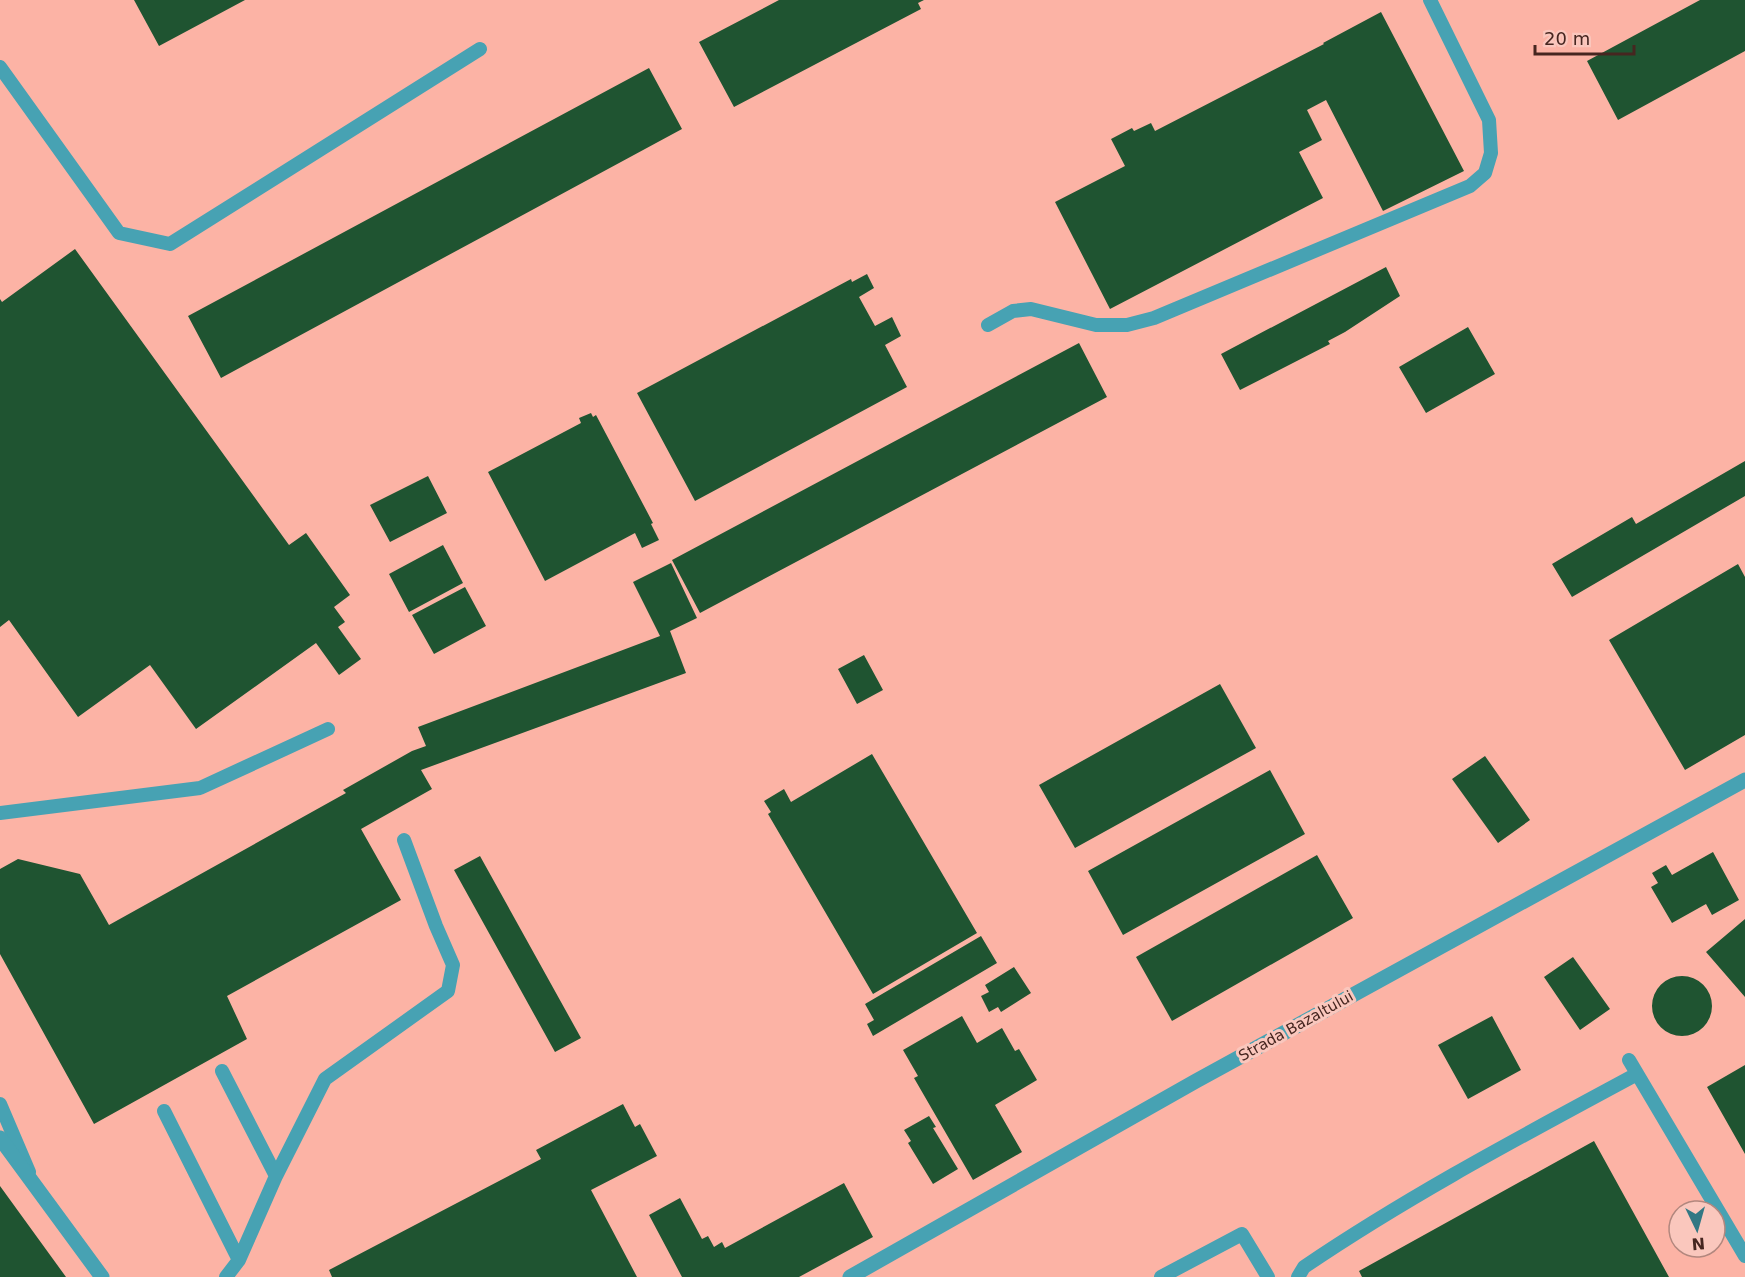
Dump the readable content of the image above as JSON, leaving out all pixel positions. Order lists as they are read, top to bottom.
{
  "streets": {
    "street": ["Strada Bazaltului"]
  },
  "scale_bar": "20 m",
  "north": "bottom"
}
